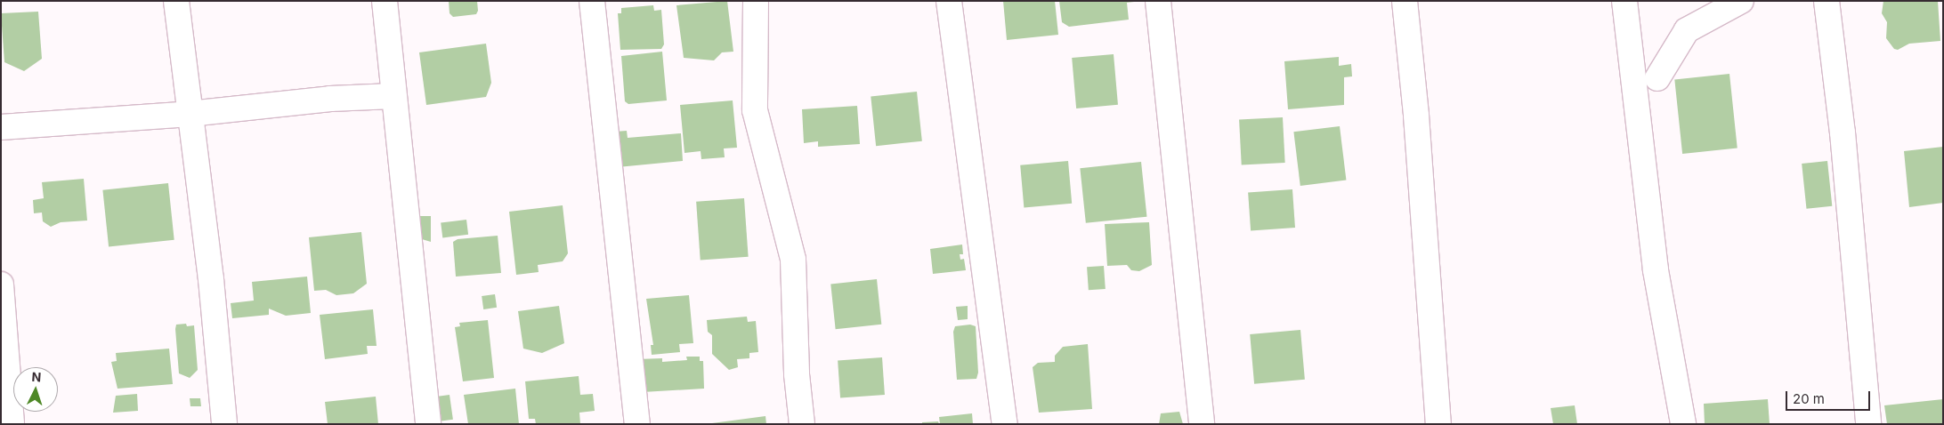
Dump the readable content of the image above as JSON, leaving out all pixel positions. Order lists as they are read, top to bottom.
{
  "scale_bar": "20 m",
  "north": "top"
}
